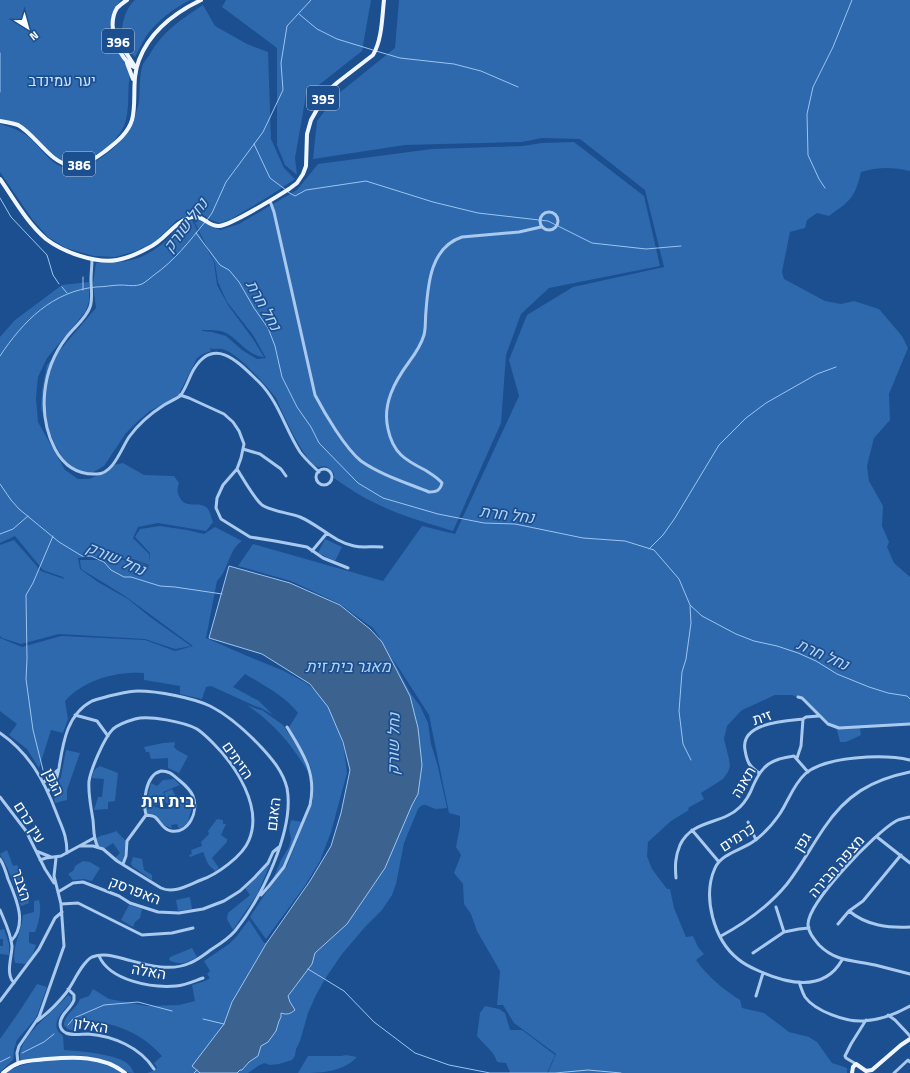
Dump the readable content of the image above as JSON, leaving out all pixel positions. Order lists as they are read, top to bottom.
{
  "streets": {
    "main road": ["396", "395", "386"],
    "street": [
      "זית",
      "הזיתים",
      "הגפן",
      "תאנה",
      "האגם",
      "עין כרם",
      "כרמים",
      "גפן",
      "מצפה הבירה",
      "הצבר",
      "האפרסק",
      "האלה",
      "האלון"
    ]
  },
  "crossings": [
    ["396", "386"],
    ["זית", "תאנה"],
    ["הגפן", "האגם"],
    ["האגם", "האפרסק"],
    ["האגם", "האלה"],
    ["כרמים", "גפן"]
  ],
  "districts": ["בית זית"],
  "water": ["נחל שורק", "נחל חרת", "מאגר בית זית"],
  "parks": ["יער עמינדב"],
  "north": "bottom right"
}
